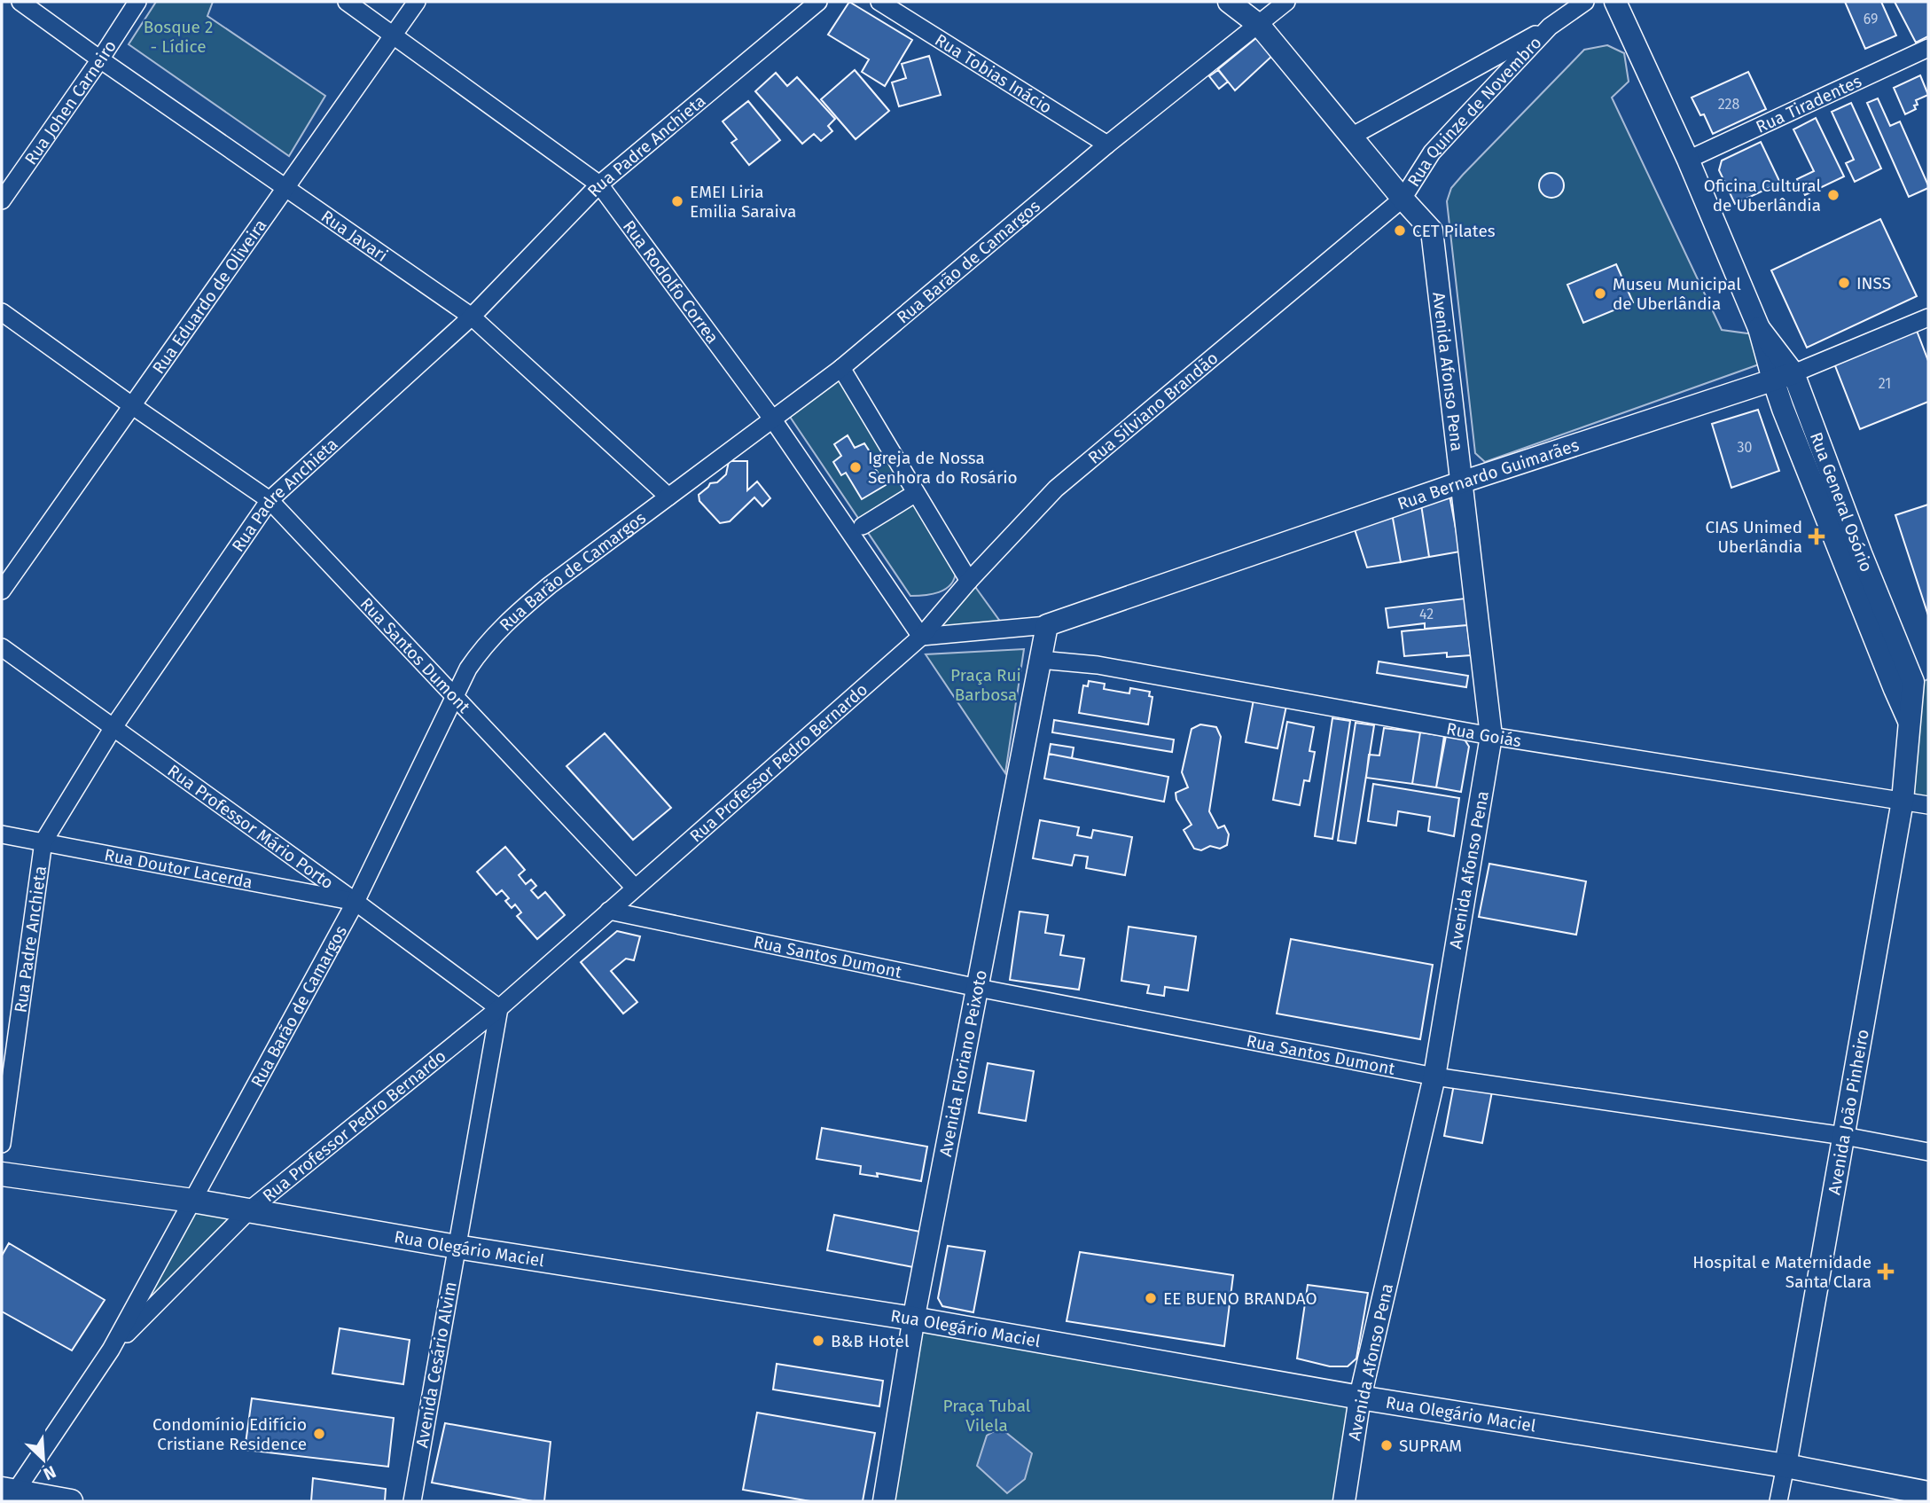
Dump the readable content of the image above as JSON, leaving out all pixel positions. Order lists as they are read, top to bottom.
{
  "streets": {
    "main road": ["Rua Olegário Maciel"],
    "street": [
      "Rua Tobias Inácio",
      "Rua Johen Carneiro",
      "Rua Tiradentes",
      "Rua Quinze de Novembro",
      "Rua Padre Anchieta",
      "Rua Javari",
      "Rua Barão de Camargos",
      "Rua Rodolfo Correa",
      "Rua Eduardo de Oliveira",
      "Avenida Afonso Pena",
      "Rua Silviano Brandão",
      "Rua Bernardo Guimarães",
      "Rua Santos Dumont",
      "Rua Goiás",
      "Rua Professor Pedro Bernardo",
      "Rua Professor Mário Porto",
      "Rua Doutor Lacerda",
      "Avenida Floriano Peixoto",
      "Avenida João Pinheiro",
      "Avenida Cesário Alvim"
    ]
  },
  "crossings": [
    ["Rua Tobias Inácio", "Rua Barão de Camargos"],
    ["Rua Johen Carneiro", "Rua Javari"],
    ["Rua Quinze de Novembro", "Avenida Afonso Pena"],
    ["Rua Quinze de Novembro", "Rua Silviano Brandão"],
    ["Rua Padre Anchieta", "Rua Javari"],
    ["Rua Padre Anchieta", "Rua Rodolfo Correa"],
    ["Rua Padre Anchieta", "Rua Santos Dumont"],
    ["Rua Padre Anchieta", "Rua Professor Mário Porto"],
    ["Rua Padre Anchieta", "Rua Doutor Lacerda"],
    ["Rua Javari", "Rua Barão de Camargos"],
    ["Rua Javari", "Rua Eduardo de Oliveira"],
    ["Rua Barão de Camargos", "Rua Rodolfo Correa"],
    ["Rua Barão de Camargos", "Rua Santos Dumont"],
    ["Rua Barão de Camargos", "Rua Professor Pedro Bernardo"],
    ["Rua Barão de Camargos", "Rua Professor Mário Porto"],
    ["Rua Barão de Camargos", "Rua Doutor Lacerda"],
    ["Rua Barão de Camargos", "Rua Olegário Maciel"],
    ["Rua Rodolfo Correa", "Rua Eduardo de Oliveira"],
    ["Rua Rodolfo Correa", "Rua Silviano Brandão"],
    ["Rua Rodolfo Correa", "Rua Professor Pedro Bernardo"],
    ["Rua Eduardo de Oliveira", "Rua Santos Dumont"],
    ["Avenida Afonso Pena", "Rua Silviano Brandão"],
    ["Avenida Afonso Pena", "Rua Bernardo Guimarães"],
    ["Avenida Afonso Pena", "Rua Santos Dumont"],
    ["Avenida Afonso Pena", "Rua Goiás"],
    ["Avenida Afonso Pena", "Rua Olegário Maciel"],
    ["Rua Silviano Brandão", "Rua Professor Pedro Bernardo"],
    ["Rua Bernardo Guimarães", "Avenida Floriano Peixoto"],
    ["Rua Bernardo Guimarães", "Avenida João Pinheiro"],
    ["Rua Santos Dumont", "Rua Professor Pedro Bernardo"],
    ["Rua Santos Dumont", "Avenida Floriano Peixoto"],
    ["Rua Santos Dumont", "Avenida João Pinheiro"],
    ["Rua Goiás", "Avenida Floriano Peixoto"],
    ["Rua Goiás", "Avenida João Pinheiro"],
    ["Rua Professor Pedro Bernardo", "Rua Professor Mário Porto"],
    ["Rua Professor Pedro Bernardo", "Rua Olegário Maciel"],
    ["Rua Professor Pedro Bernardo", "Avenida Cesário Alvim"],
    ["Rua Professor Mário Porto", "Rua Doutor Lacerda"],
    ["Rua Professor Mário Porto", "Avenida Cesário Alvim"],
    ["Avenida Floriano Peixoto", "Rua Olegário Maciel"],
    ["Avenida João Pinheiro", "Rua Olegário Maciel"],
    ["Rua Olegário Maciel", "Avenida Cesário Alvim"]
  ],
  "parks": ["Bosque 2 - Lídice", "Praça Rui Barbosa", "Praça Tubal Vilela"],
  "places": {
    "other": [
      "Oficina Cultural de Uberlândia",
      "EMEI Liria Emilia Saraiva",
      "CET Pilates",
      "INSS",
      "Museu Municipal de Uberlândia",
      "Igreja de Nossa Senhora do Rosário",
      "EE BUENO BRANDAO",
      "B&B Hotel",
      "Condomínio Edifício Cristiane Residence",
      "SUPRAM"
    ],
    "health": ["CIAS Unimed Uberlândia", "Hospital e Maternidade Santa Clara"]
  },
  "house_numbers": [
    "69",
    "228",
    "21",
    "30",
    "42"
  ],
  "north": "bottom right"
}
